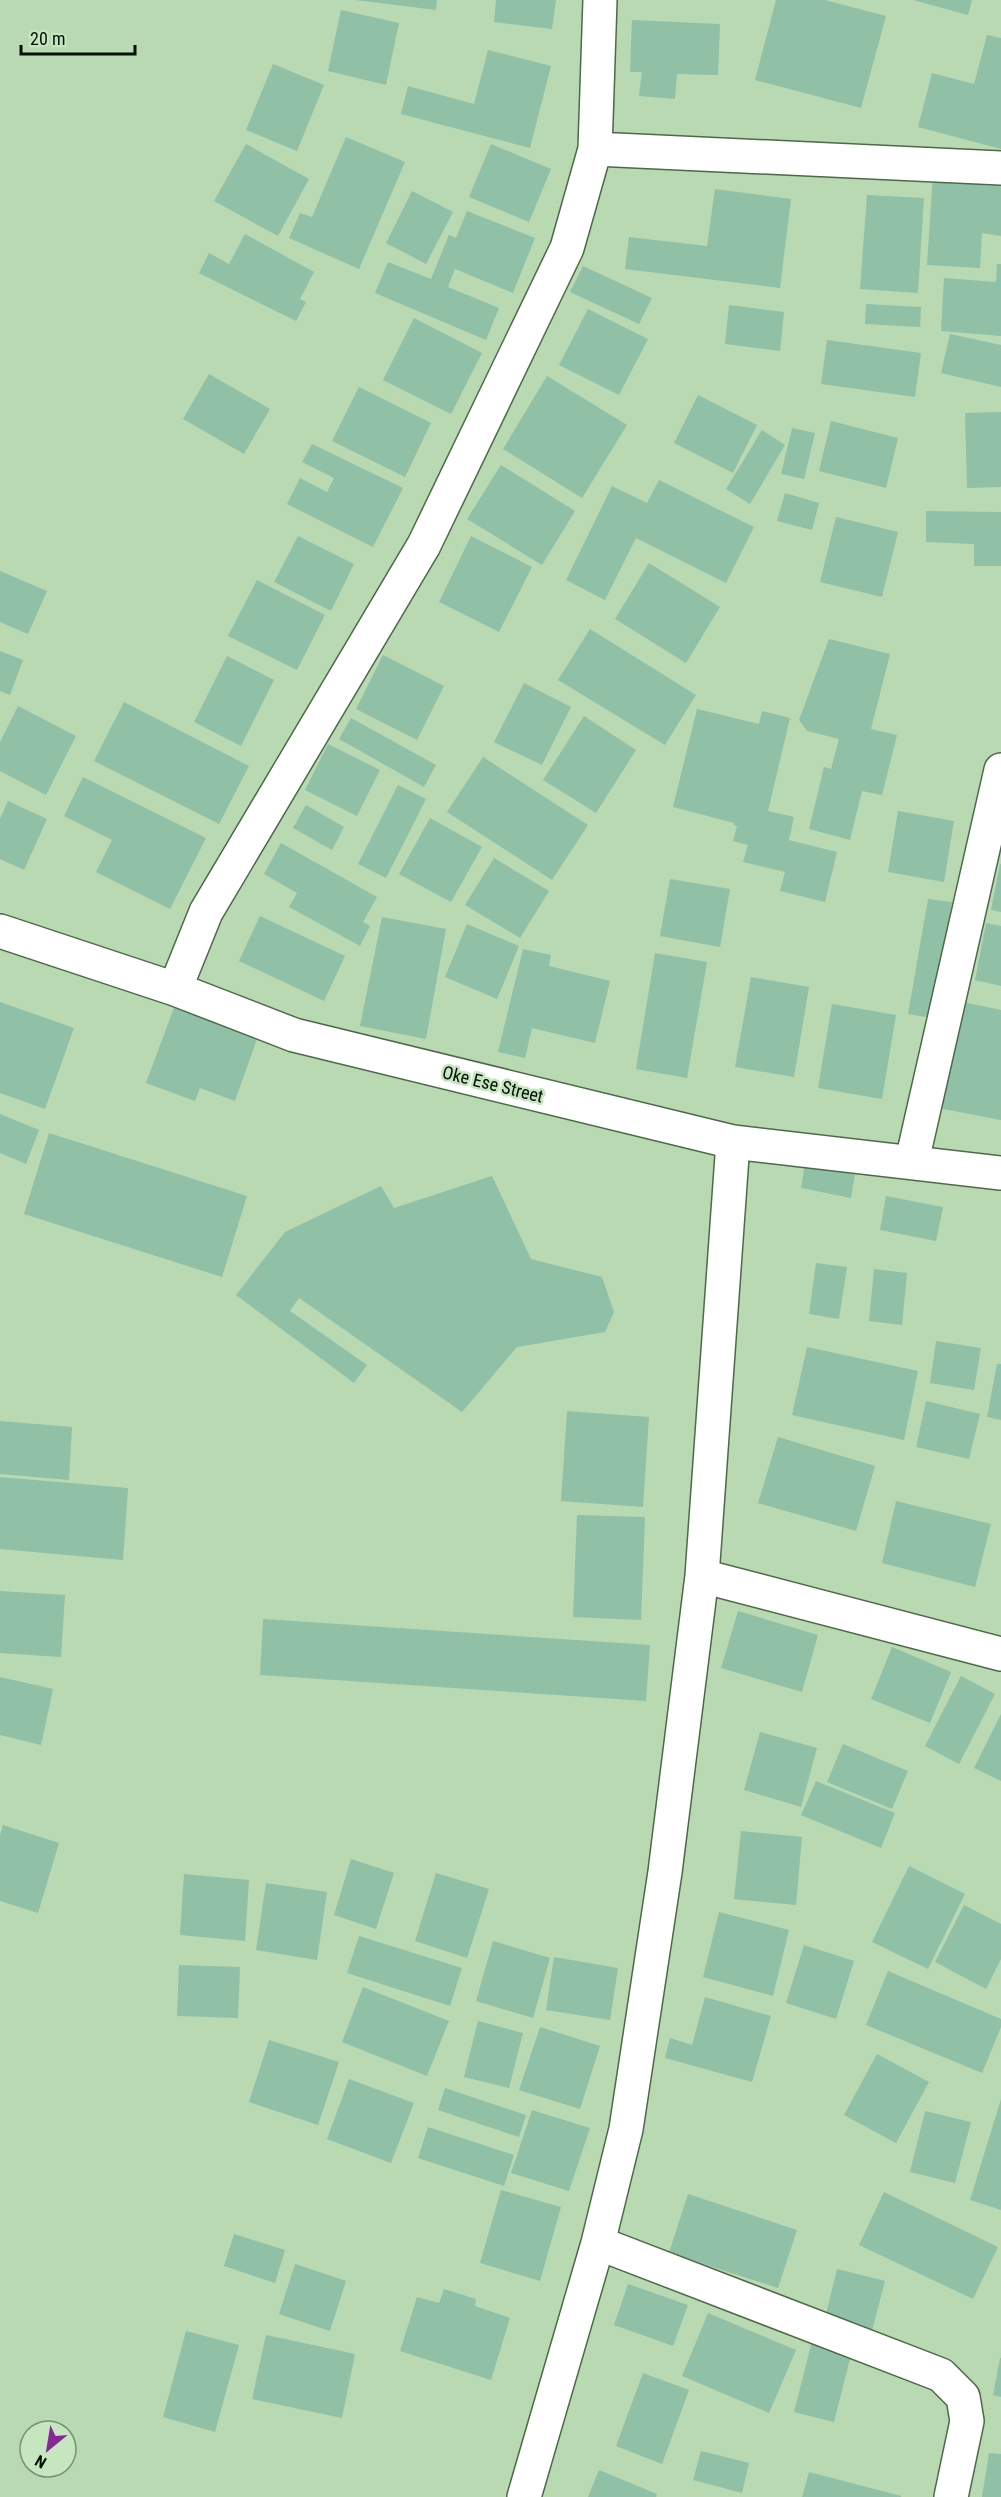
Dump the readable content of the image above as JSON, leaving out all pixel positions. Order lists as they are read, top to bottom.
{
  "streets": {
    "street": ["Oke Ese Street"]
  },
  "scale_bar": "20 m",
  "north": "bottom left"
}
